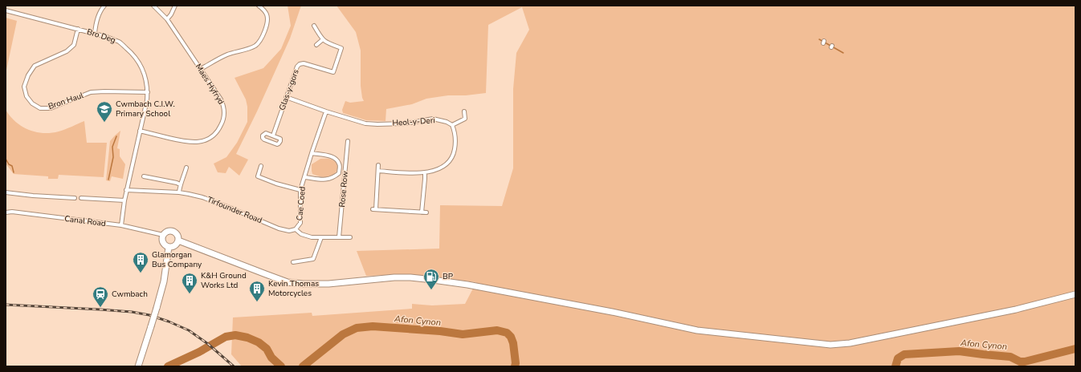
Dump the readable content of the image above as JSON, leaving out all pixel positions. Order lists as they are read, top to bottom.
{
  "streets": {
    "street": [
      "Bro Deg",
      "Maes Hyfryd",
      "Glas-y-gors",
      "Bron Haul",
      "Heol-y-Deri",
      "Rose Row",
      "Cae Coed",
      "Tirfounder Road",
      "Canal Road"
    ]
  },
  "crossings": [
    ["Bro Deg", "Maes Hyfryd"],
    ["Bro Deg", "Bron Haul"],
    ["Bro Deg", "Tirfounder Road"],
    ["Bro Deg", "Canal Road"],
    ["Glas-y-gors", "Heol-y-Deri"],
    ["Heol-y-Deri", "Cae Coed"],
    ["Rose Row", "Tirfounder Road"],
    ["Cae Coed", "Tirfounder Road"]
  ],
  "water": ["Afon Cynon"],
  "places": {
    "school or university": ["Cwmbach C.I.W. Primary School"],
    "building": ["Glamorgan Bus Company", "K&H Ground Works Ltd", "Kevin Thomas Motorcycles"],
    "fuel station": ["BP"],
    "station": ["Cwmbach"]
  }
}
